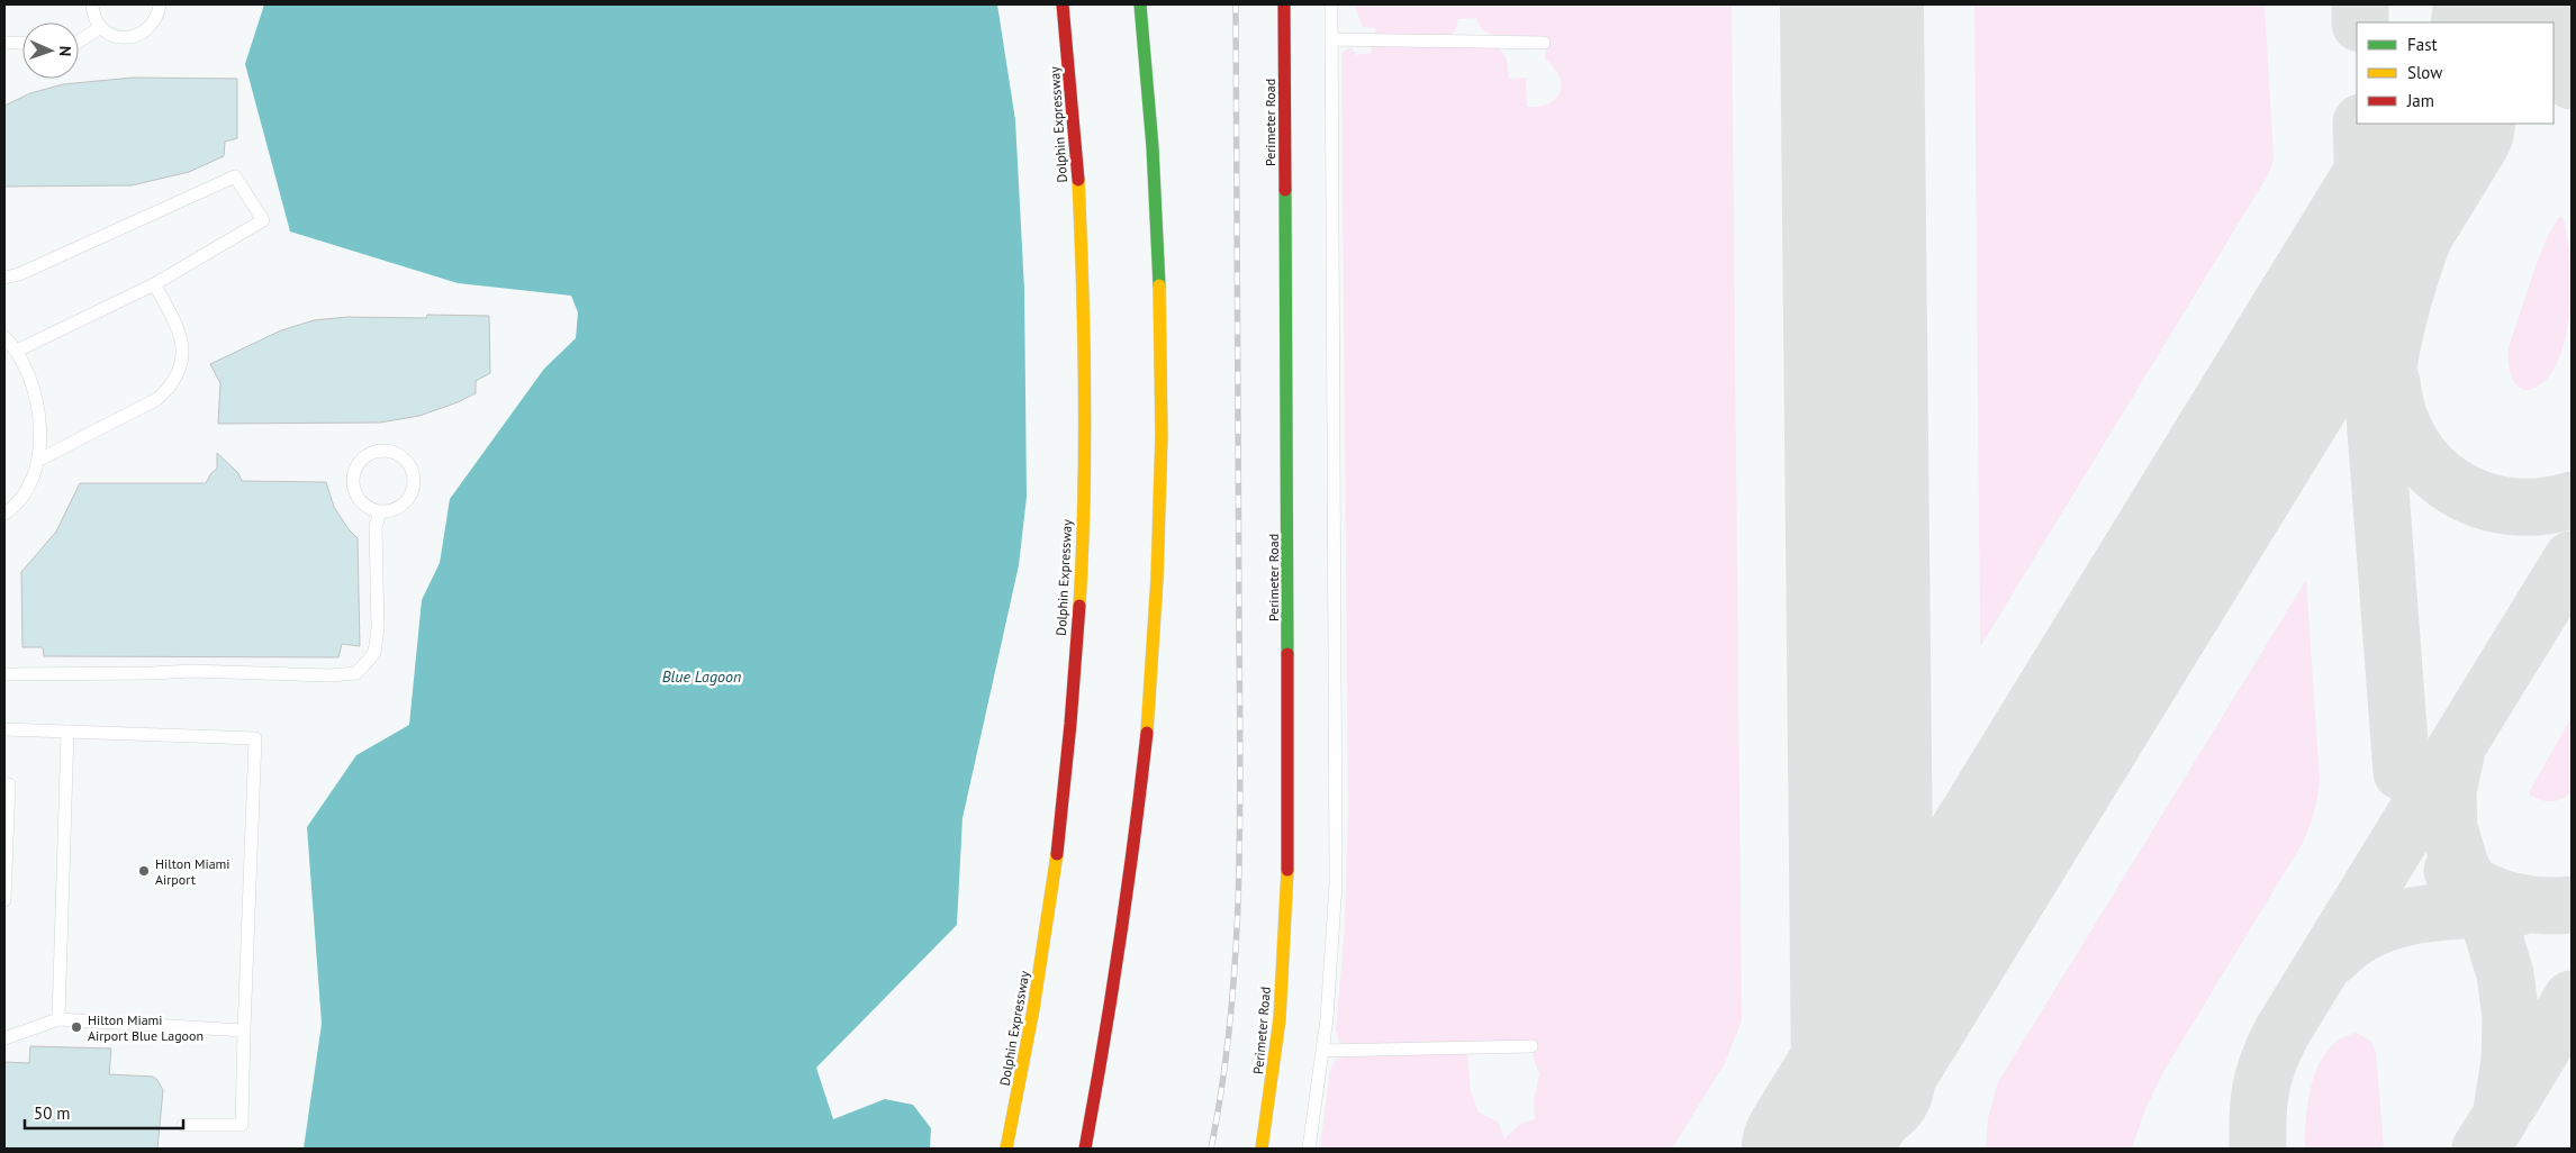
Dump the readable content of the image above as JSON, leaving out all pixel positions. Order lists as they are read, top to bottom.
{
  "streets": {
    "main road": ["Perimeter Road", "Dolphin Expressway"]
  },
  "water": ["Blue Lagoon"],
  "places": ["Hilton Miami Airport", "Hilton Miami Airport Blue Lagoon"],
  "legend": ["Fast", "Slow", "Jam"],
  "scale_bar": "50 m",
  "north": "right"
}
